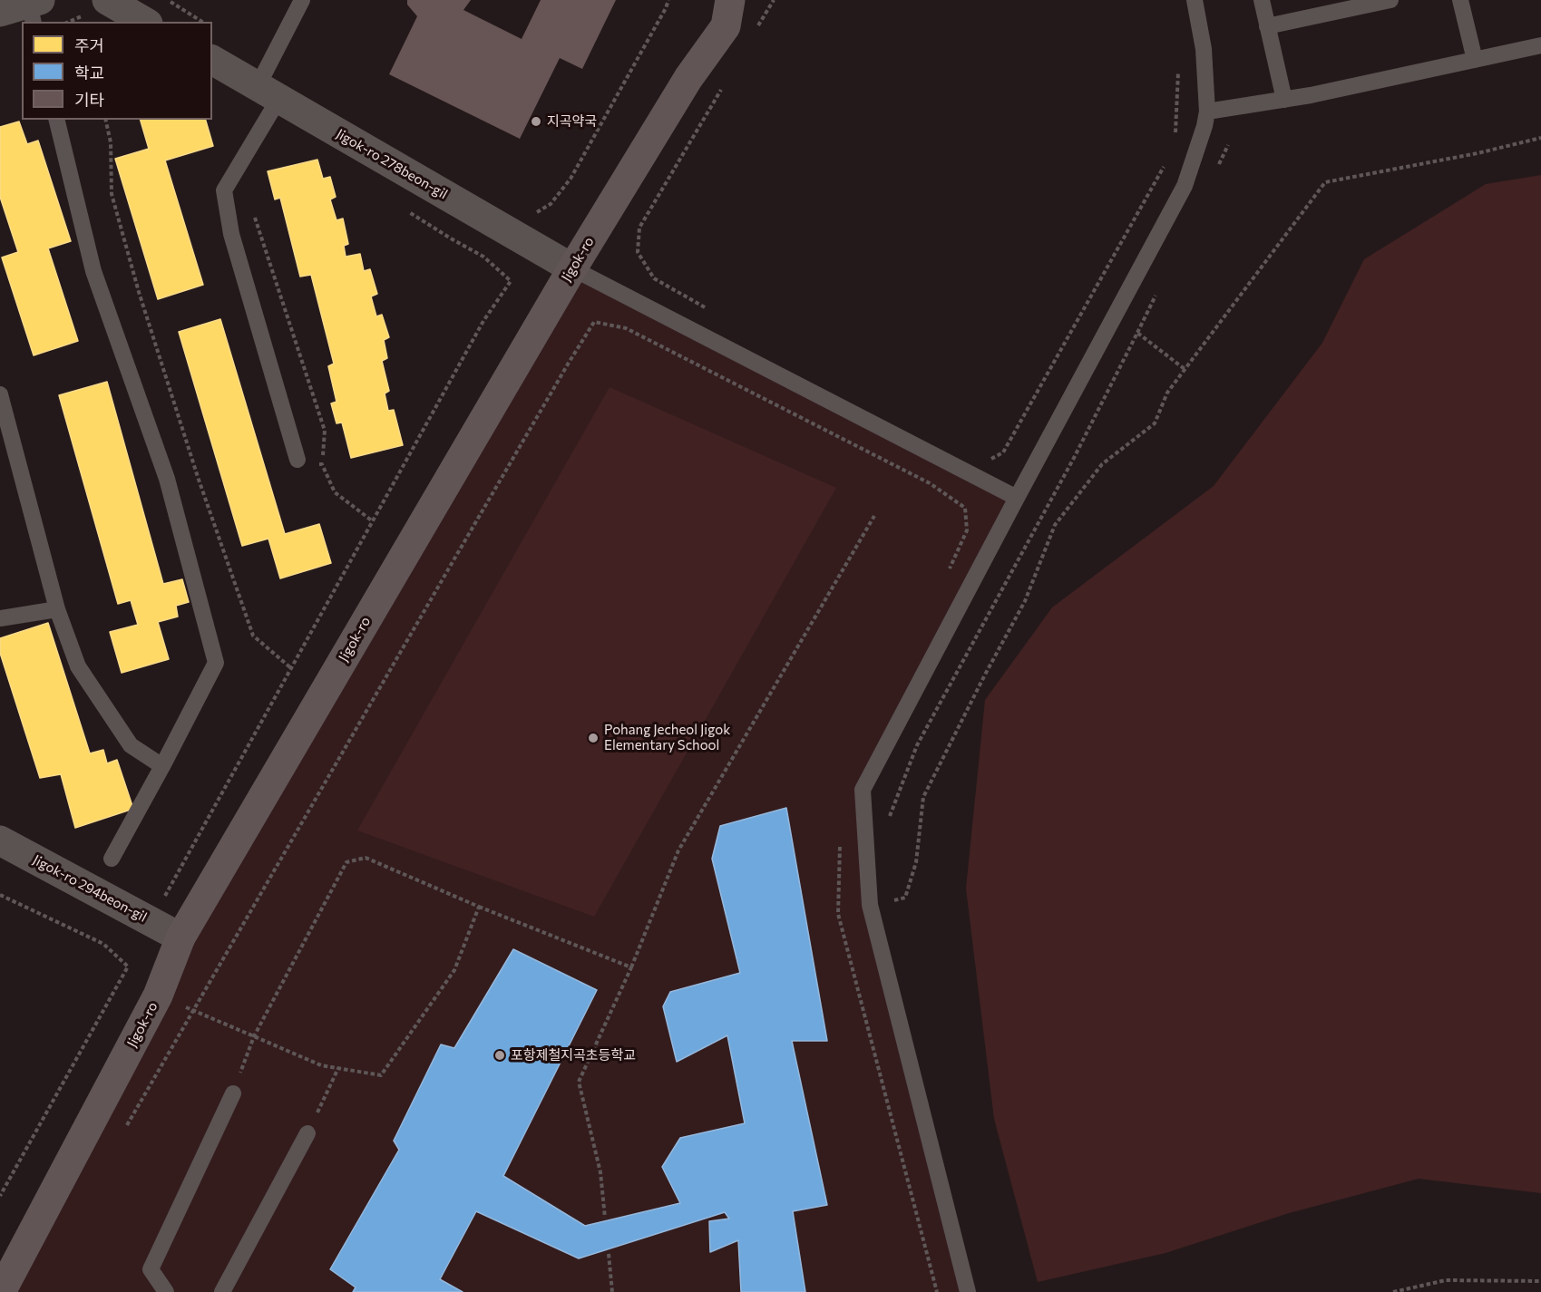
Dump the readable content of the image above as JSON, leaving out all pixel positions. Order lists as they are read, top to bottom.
{
  "streets": {
    "main road": ["Jigok-ro"],
    "street": ["Jigok-ro 278beon-gil", "Jigok-ro 294beon-gil"]
  },
  "crossings": [
    ["Jigok-ro 278beon-gil", "Jigok-ro"],
    ["Jigok-ro", "Jigok-ro 294beon-gil"]
  ],
  "places": ["지곡약국", "Pohang Jecheol Jigok Elementary School", "포항제철지곡초등학교"],
  "legend": ["주거", "학교", "기타"]
}
